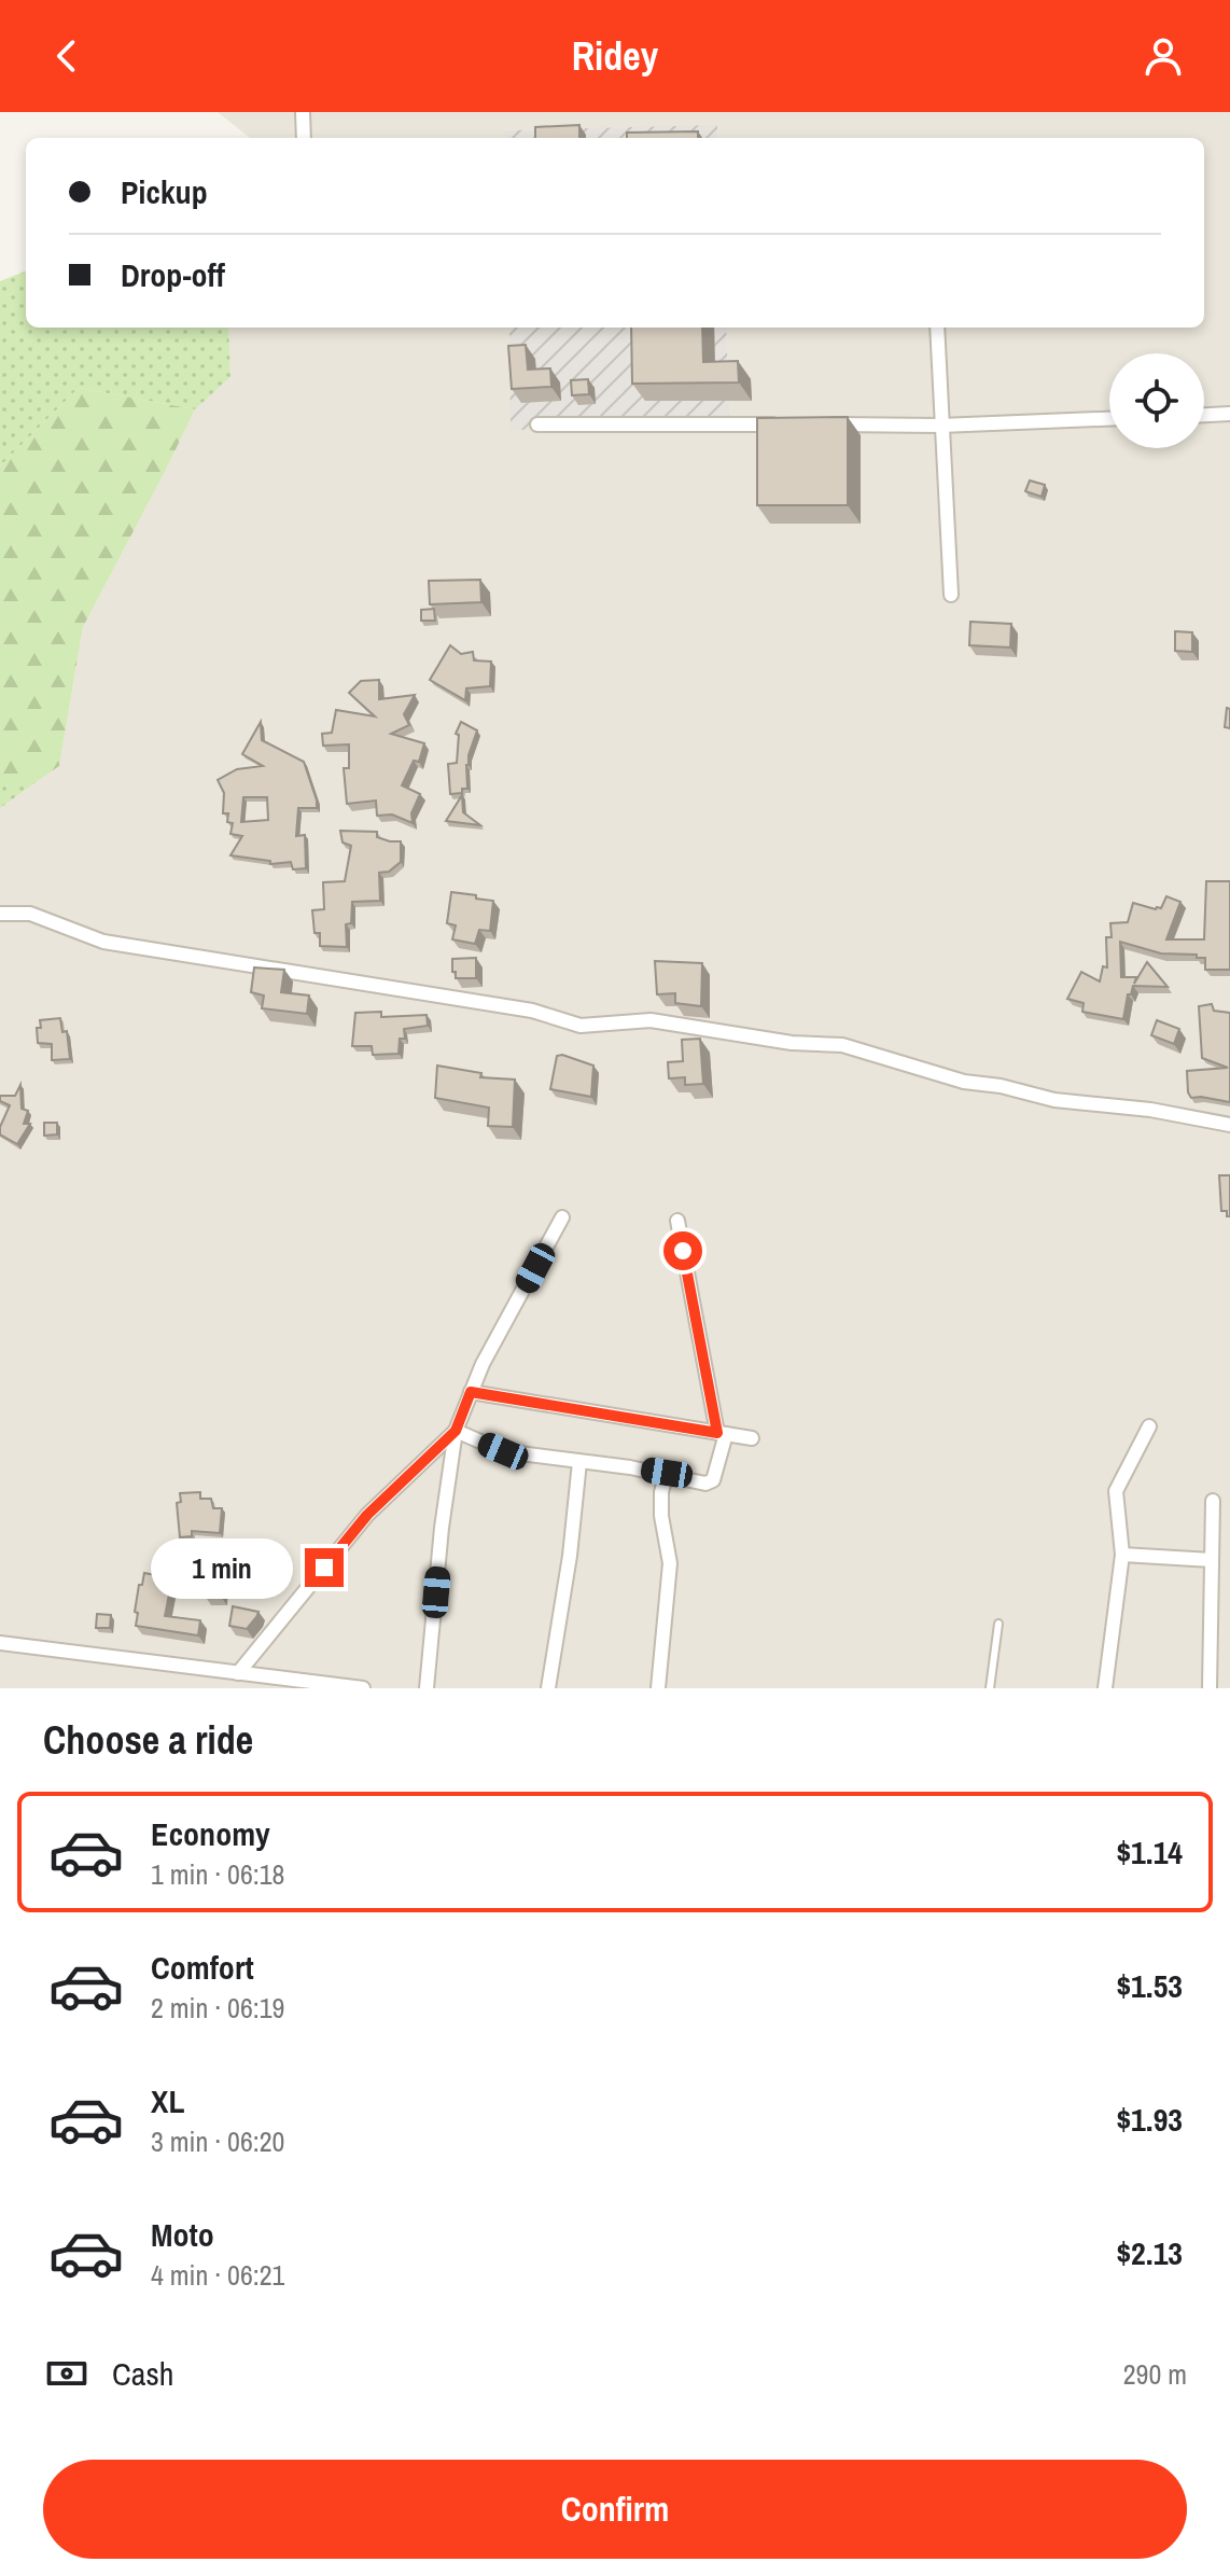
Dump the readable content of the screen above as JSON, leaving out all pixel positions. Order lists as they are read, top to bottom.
{
  "page": {
    "header": "Ridey",
    "banner": ["Pickup", "Drop-off"],
    "bubble": "1 min",
    "heading": "Choose a ride",
    "list": [
      {
        "name": "Economy",
        "note": "1 min · 06:18",
        "value": "$1.14"
      },
      {
        "name": "Comfort",
        "note": "2 min · 06:19",
        "value": "$1.53"
      },
      {
        "name": "XL",
        "note": "3 min · 06:20",
        "value": "$1.93"
      },
      {
        "name": "Moto",
        "note": "4 min · 06:21",
        "value": "$2.13"
      }
    ],
    "pay": ["Cash", "290 m"],
    "buttons": "Confirm"
  }
}
